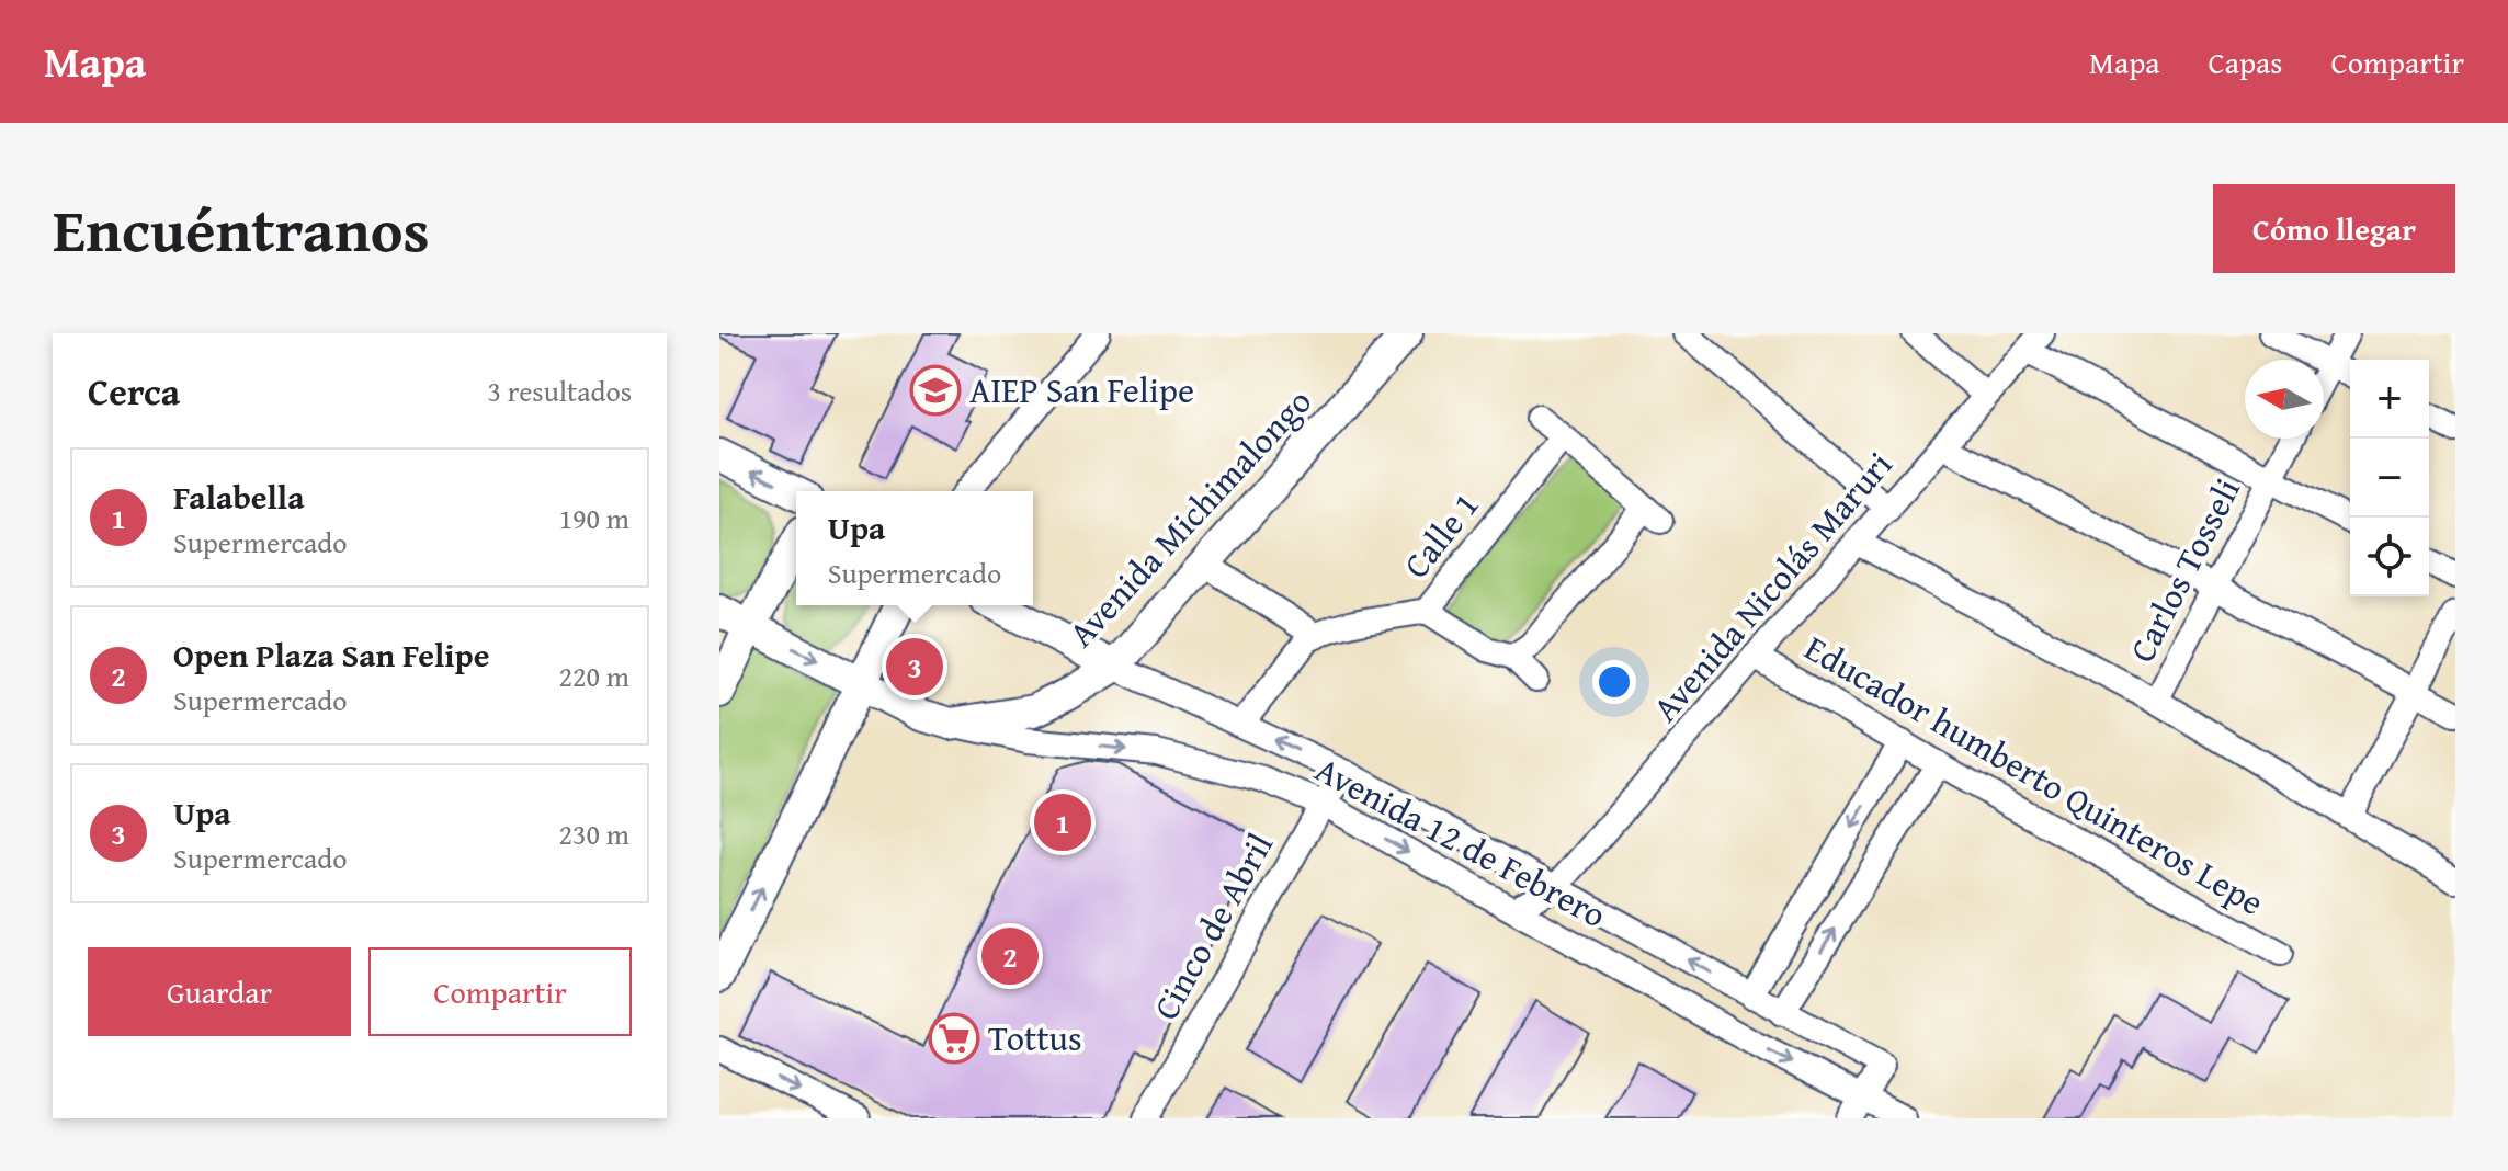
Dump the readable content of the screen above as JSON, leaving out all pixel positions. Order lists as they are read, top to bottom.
{
  "streets": {
    "main road": ["Avenida Michimalongo"],
    "street": [
      "Calle 1",
      "Carlos Tosseli",
      "Avenida Nicolás Maruri",
      "Educador humberto Quinteros Lepe",
      "Avenida 12 de Febrero",
      "Cinco de Abril"
    ]
  },
  "crossings": [
    ["Avenida Michimalongo", "Avenida 12 de Febrero"],
    ["Avenida Nicolás Maruri", "Educador humberto Quinteros Lepe"],
    ["Avenida Nicolás Maruri", "Avenida 12 de Febrero"],
    ["Avenida 12 de Febrero", "Cinco de Abril"]
  ],
  "places": {
    "school or university": ["AIEP San Felipe"],
    "supermarket": ["Tottus"]
  },
  "north": "left",
  "page": {
    "header": "Mapa",
    "nav": ["Mapa", "Capas", "Compartir"],
    "title": "Encuéntranos",
    "buttons": [
      "Cómo llegar",
      ["Guardar", "Compartir"]
    ],
    "heading": ["Cerca", "3 resultados"],
    "map_buttons": ["+", "−"],
    "list": [
      {
        "mark": "1",
        "name": "Falabella",
        "note": "Supermercado",
        "value": "190 m"
      },
      {
        "mark": "2",
        "name": "Open Plaza San Felipe",
        "note": "Supermercado",
        "value": "220 m"
      },
      {
        "mark": "3",
        "name": "Upa",
        "note": "Supermercado",
        "value": "230 m"
      }
    ],
    "popup": ["Upa", "Supermercado"],
    "pins": ["3", "1", "2"]
  }
}
